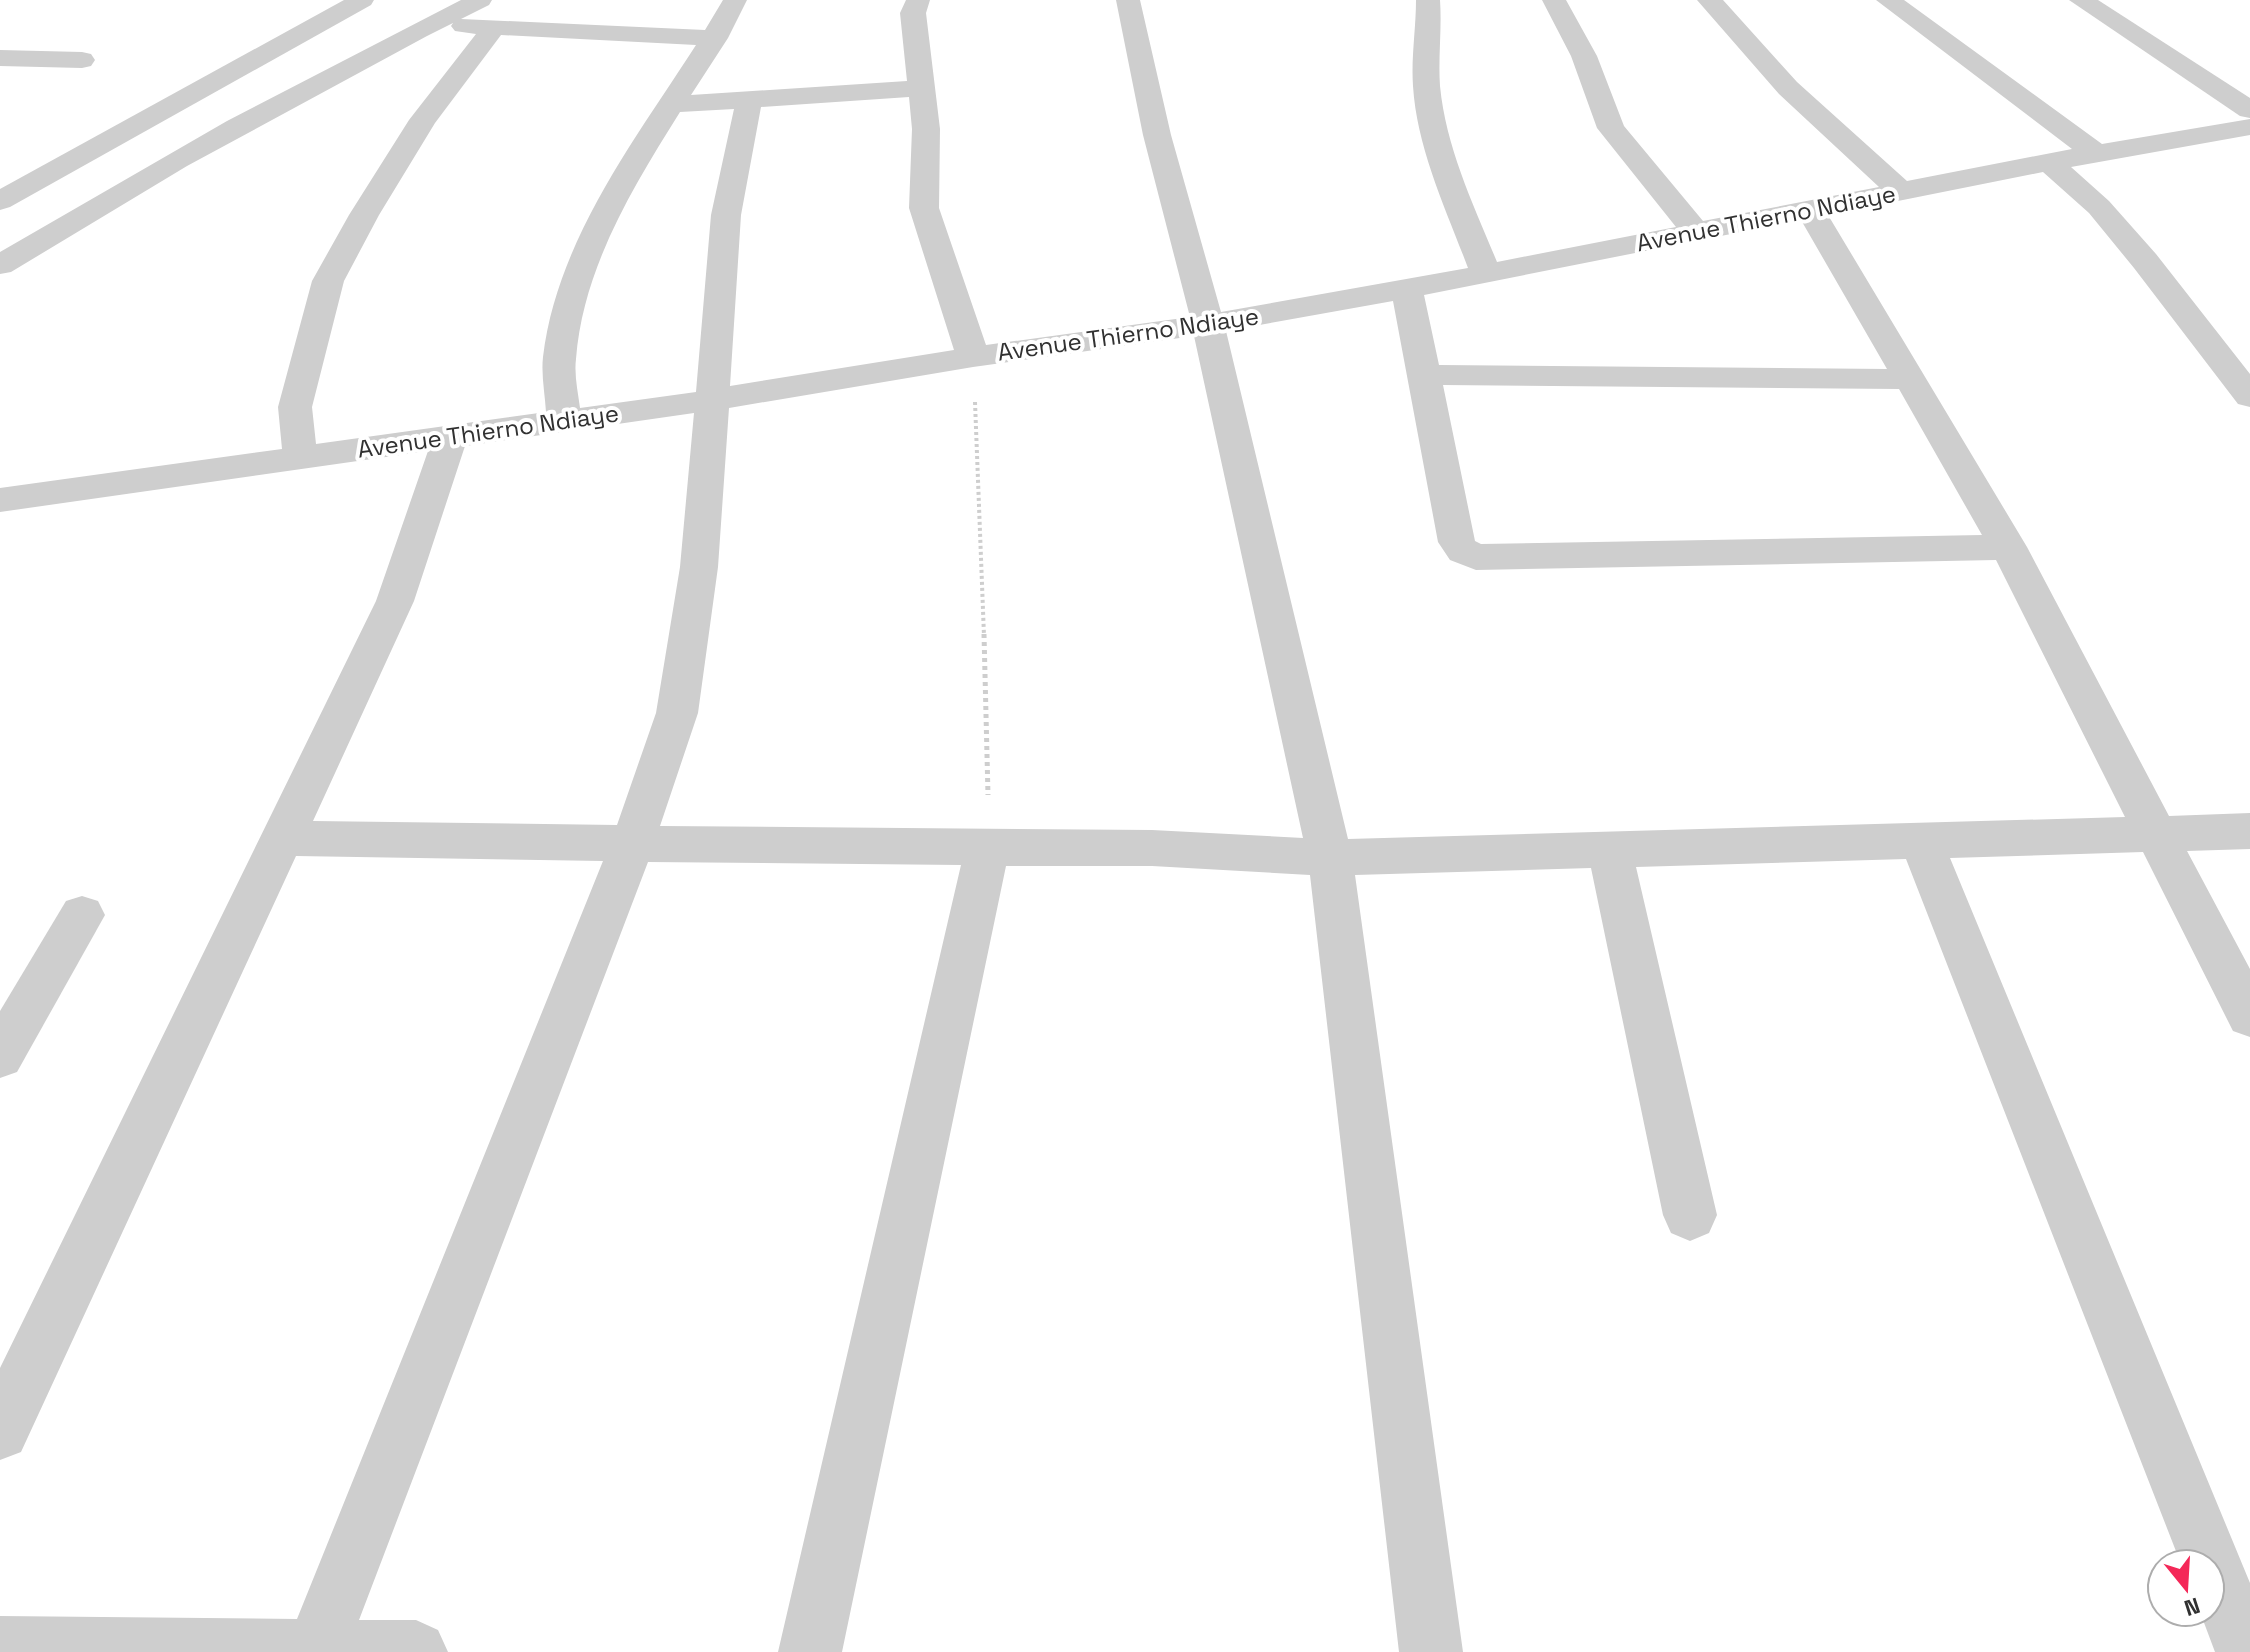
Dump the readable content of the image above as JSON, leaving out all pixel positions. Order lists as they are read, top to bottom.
{
  "streets": {
    "street": ["Avenue Thierno Ndiaye"]
  },
  "north": "bottom"
}
